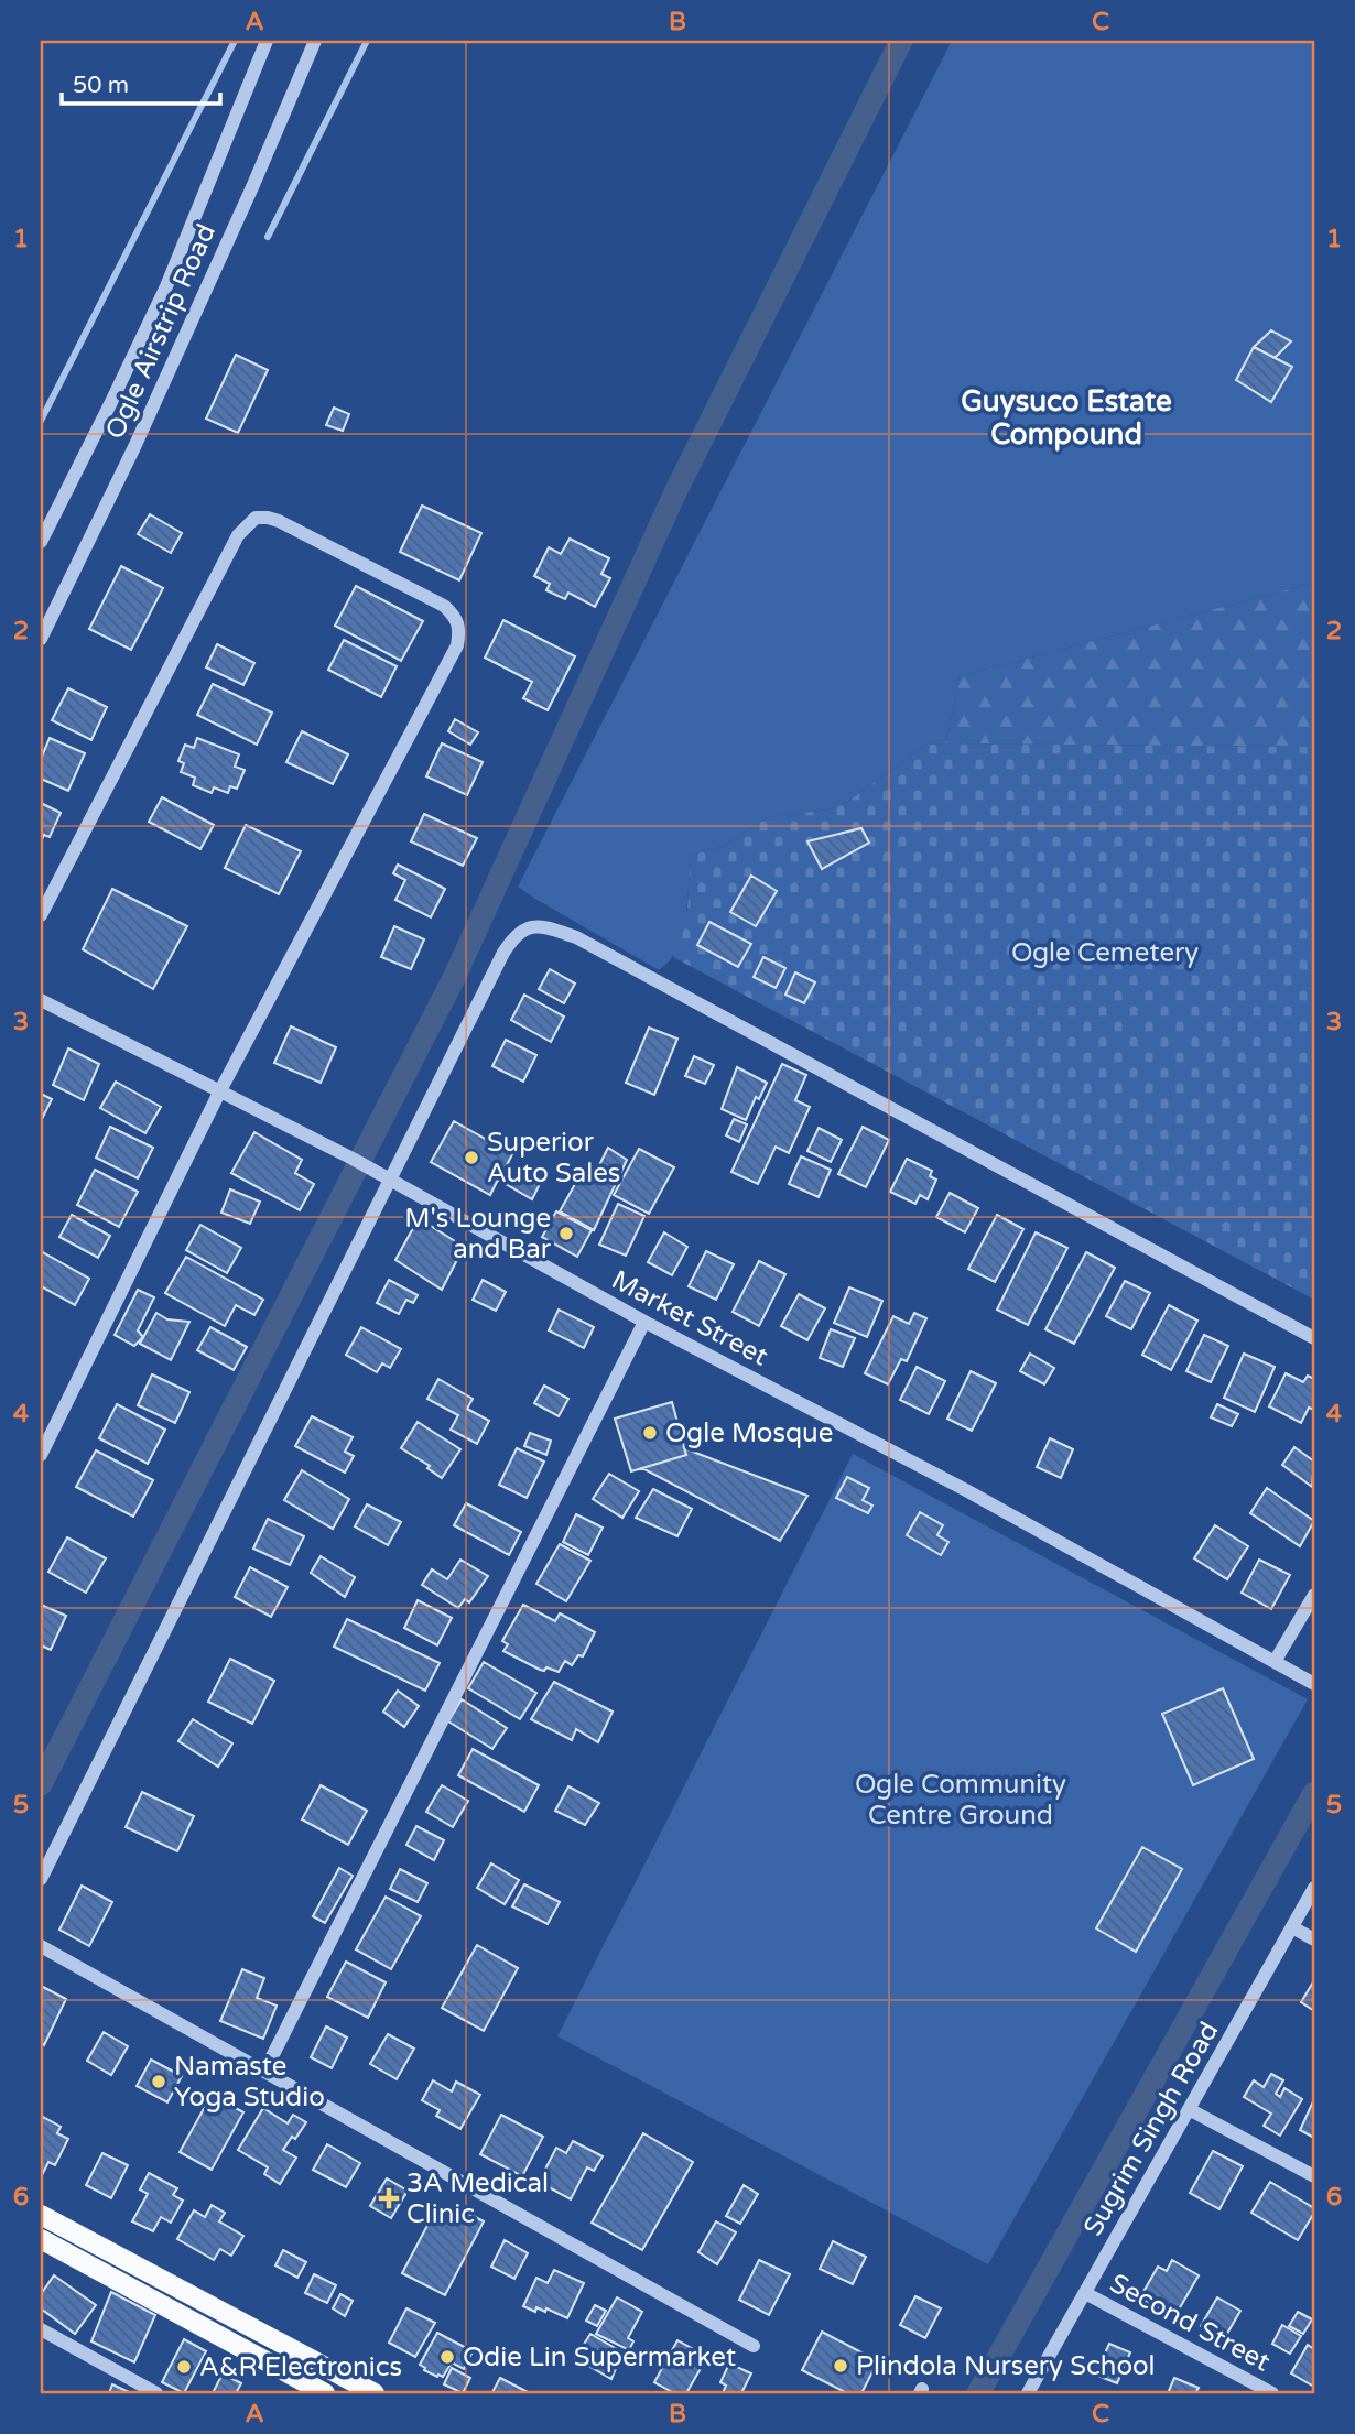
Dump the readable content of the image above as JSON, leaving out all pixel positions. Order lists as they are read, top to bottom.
{
  "streets": {
    "street": [
      "Ogle Airstrip Road",
      "Market Street",
      "Sugrim Singh Road",
      "Second Street"
    ]
  },
  "crossings": [
    ["Sugrim Singh Road", "Second Street"]
  ],
  "districts": ["Guysuco Estate Compound"],
  "parks": ["Ogle Cemetery", "Ogle Community Centre Ground"],
  "places": {
    "other": [
      "Superior Auto Sales",
      "M's Lounge and Bar",
      "Ogle Mosque",
      "Namaste Yoga Studio",
      "Odie Lin Supermarket",
      "Plindola Nursery School",
      "A&R Electronics"
    ],
    "health": ["3A Medical Clinic"]
  },
  "scale_bar": "50 m",
  "grid": {
    "columns": ["A", "B", "C"],
    "rows": [
      "1",
      "2",
      "3",
      "4",
      "5",
      "6"
    ]
  }
}
